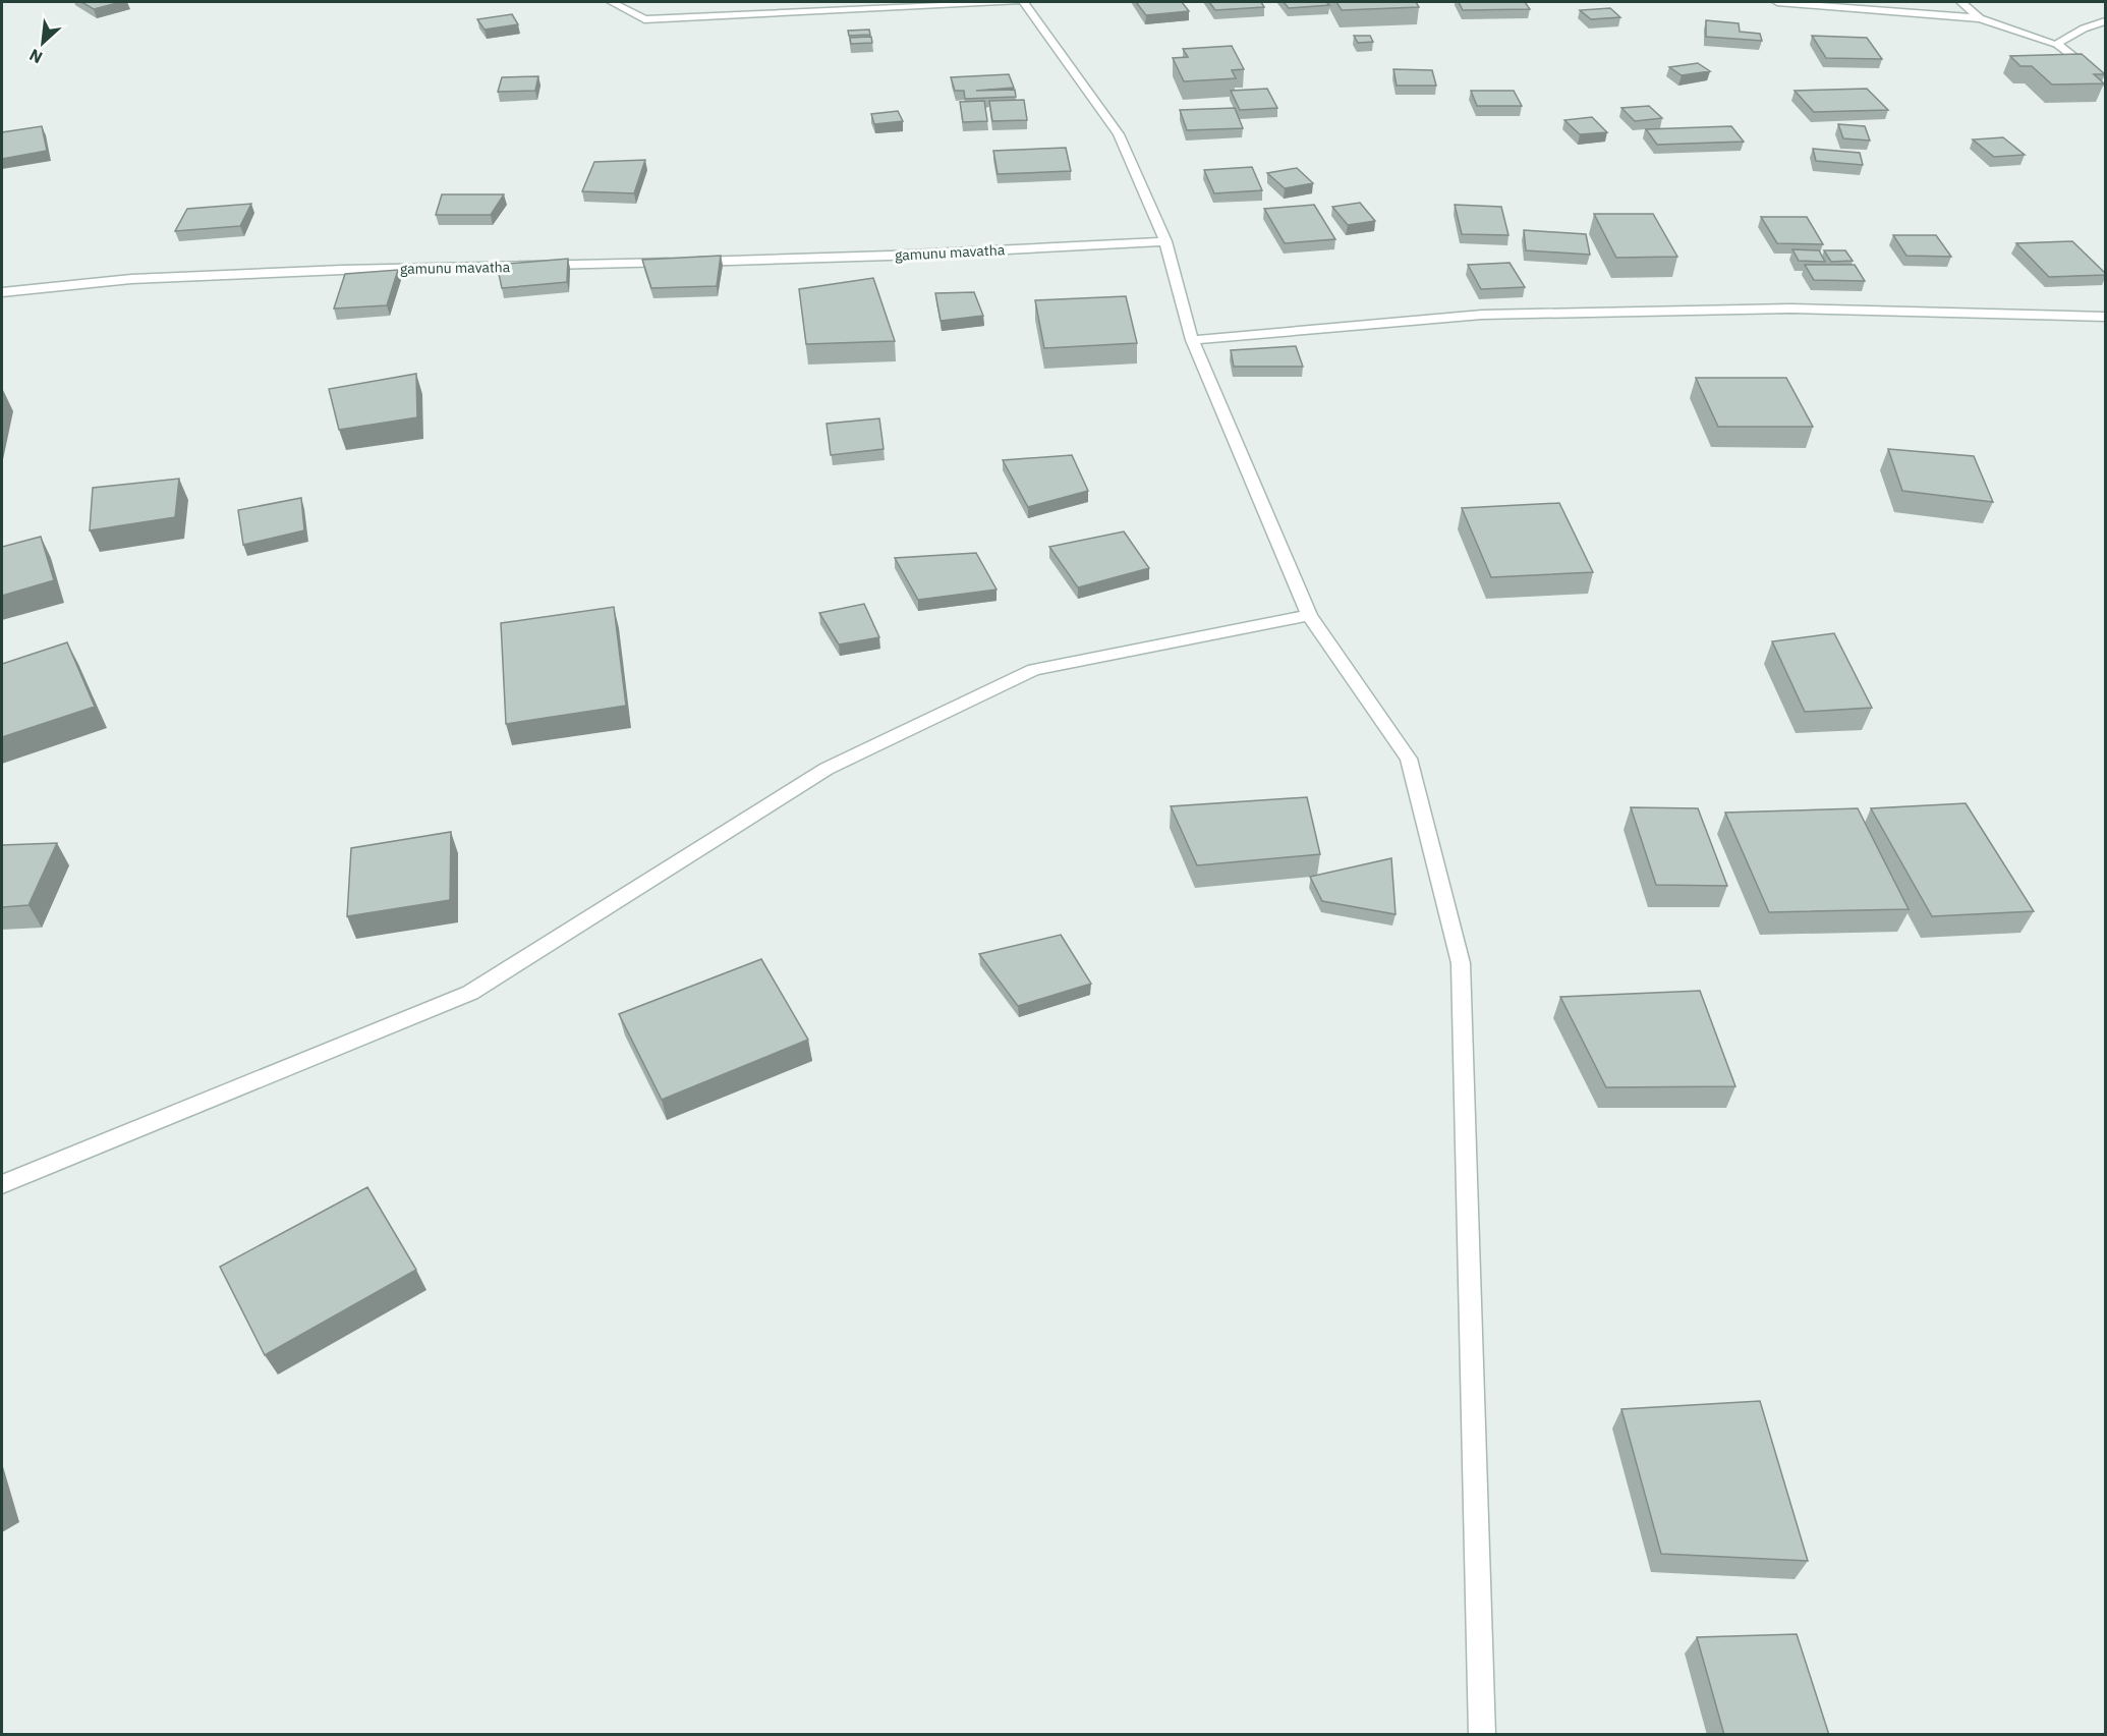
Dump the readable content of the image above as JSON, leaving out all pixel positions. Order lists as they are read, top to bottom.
{
  "streets": {
    "street": ["gamunu mavatha"]
  },
  "north": "bottom left"
}
